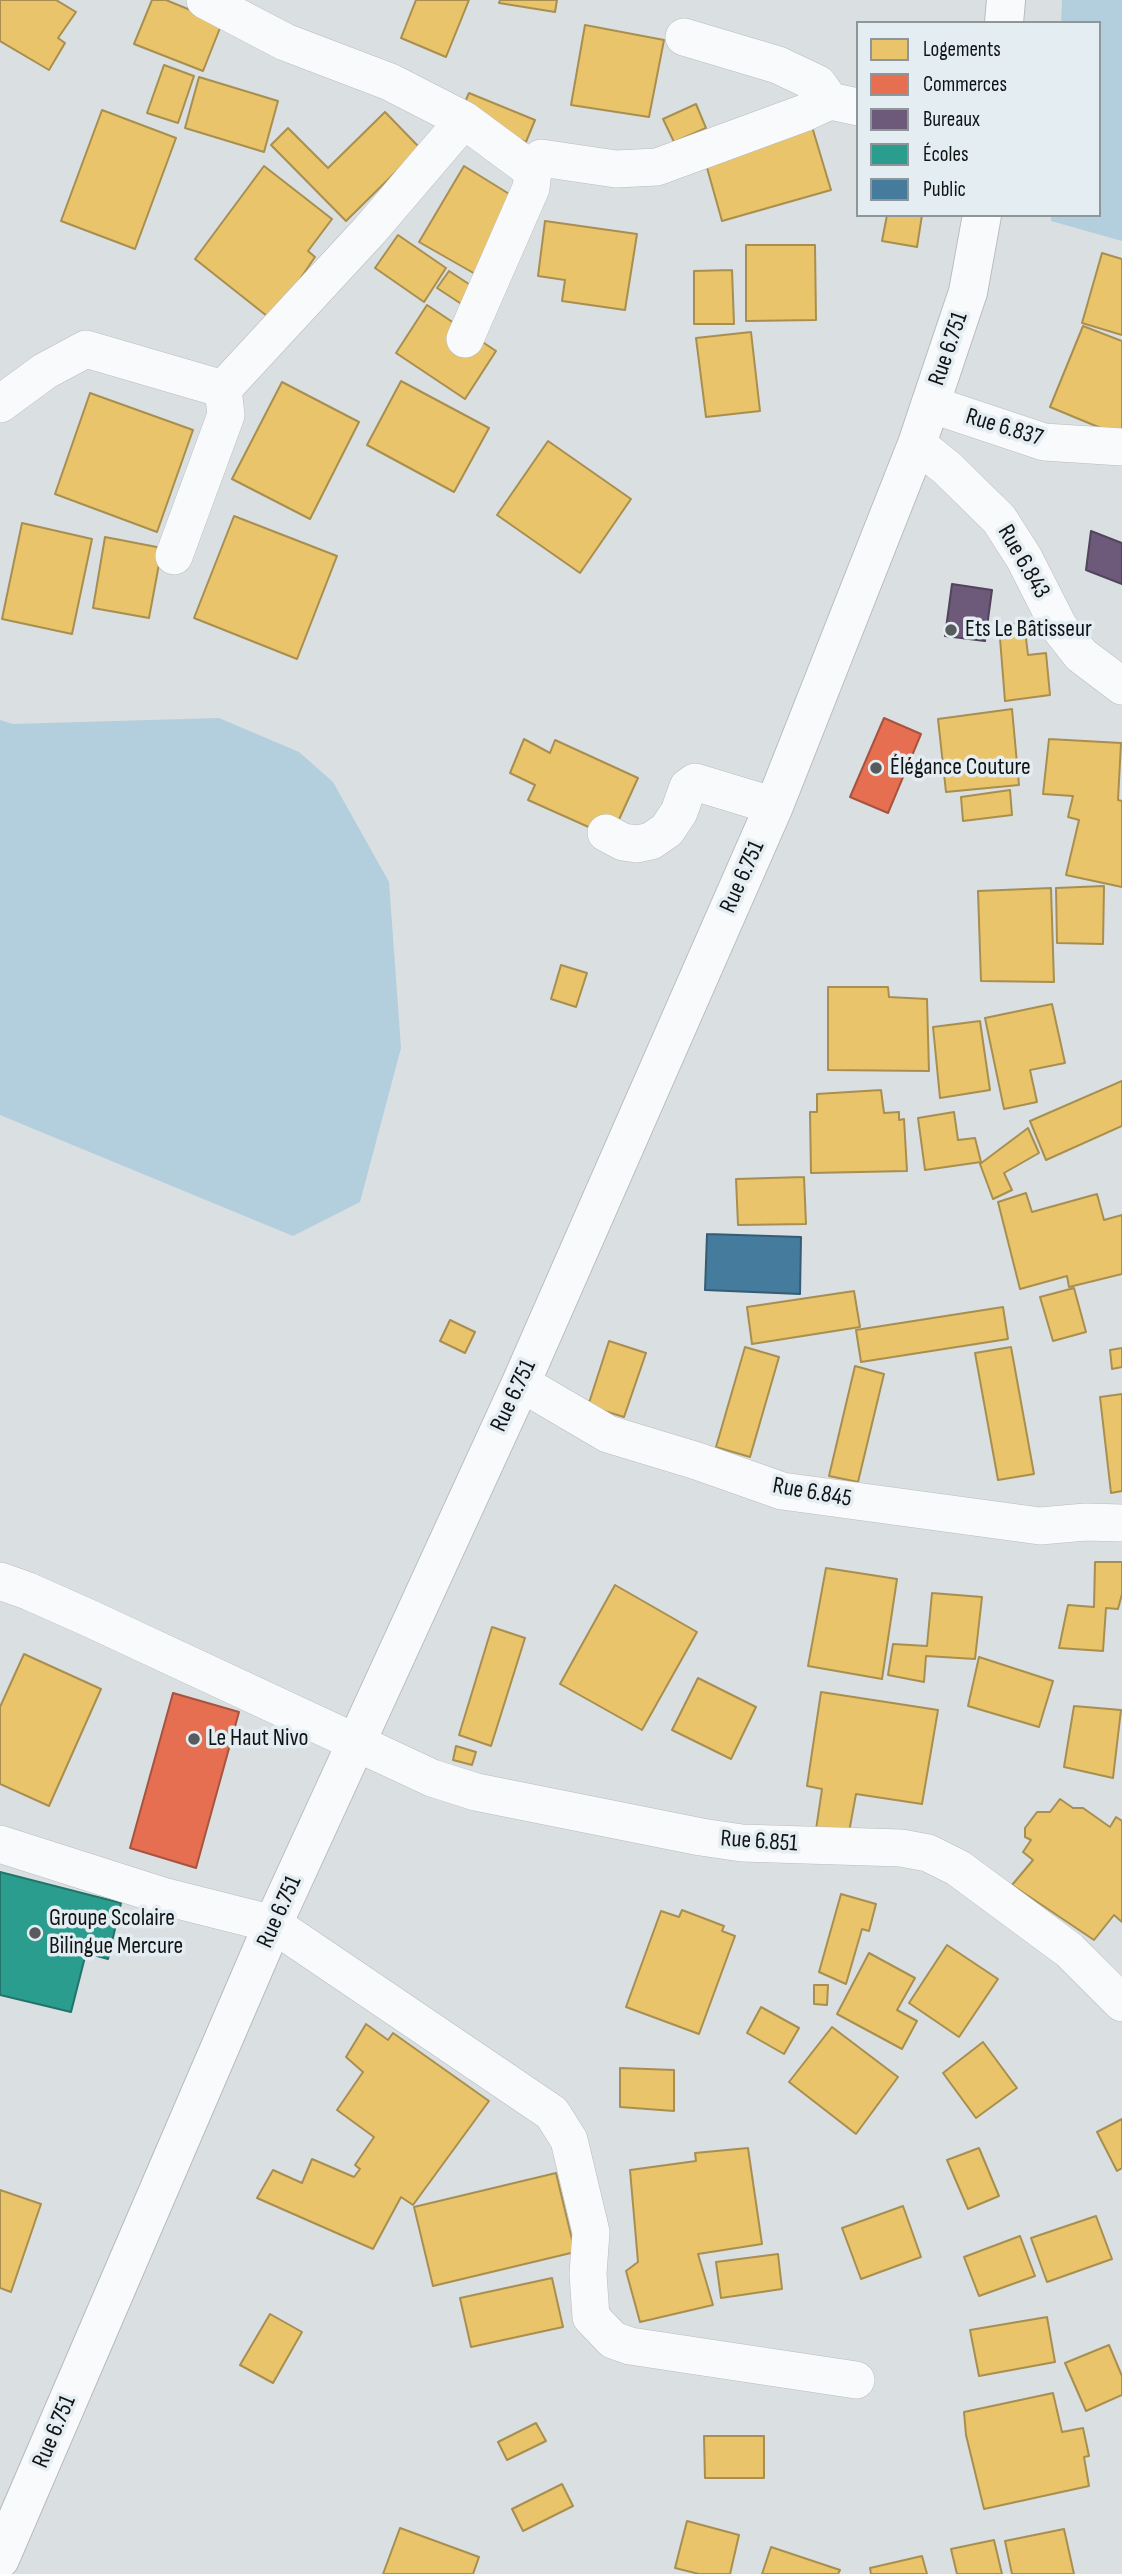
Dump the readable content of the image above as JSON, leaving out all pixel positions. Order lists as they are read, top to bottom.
{
  "streets": {
    "main road": ["Rue 6.751"],
    "street": [
      "Rue 6.837",
      "Rue 6.843",
      "Rue 6.845",
      "Rue 6.851"
    ]
  },
  "crossings": [
    ["Rue 6.751", "Rue 6.837"],
    ["Rue 6.751", "Rue 6.843"],
    ["Rue 6.751", "Rue 6.845"],
    ["Rue 6.751", "Rue 6.851"]
  ],
  "places": [
    "Ets Le Bâtisseur",
    "Élégance Couture",
    "Le Haut Nivo",
    "Groupe Scolaire Bilingue Mercure"
  ],
  "legend": [
    "Logements",
    "Commerces",
    "Bureaux",
    "Écoles",
    "Public"
  ]
}
